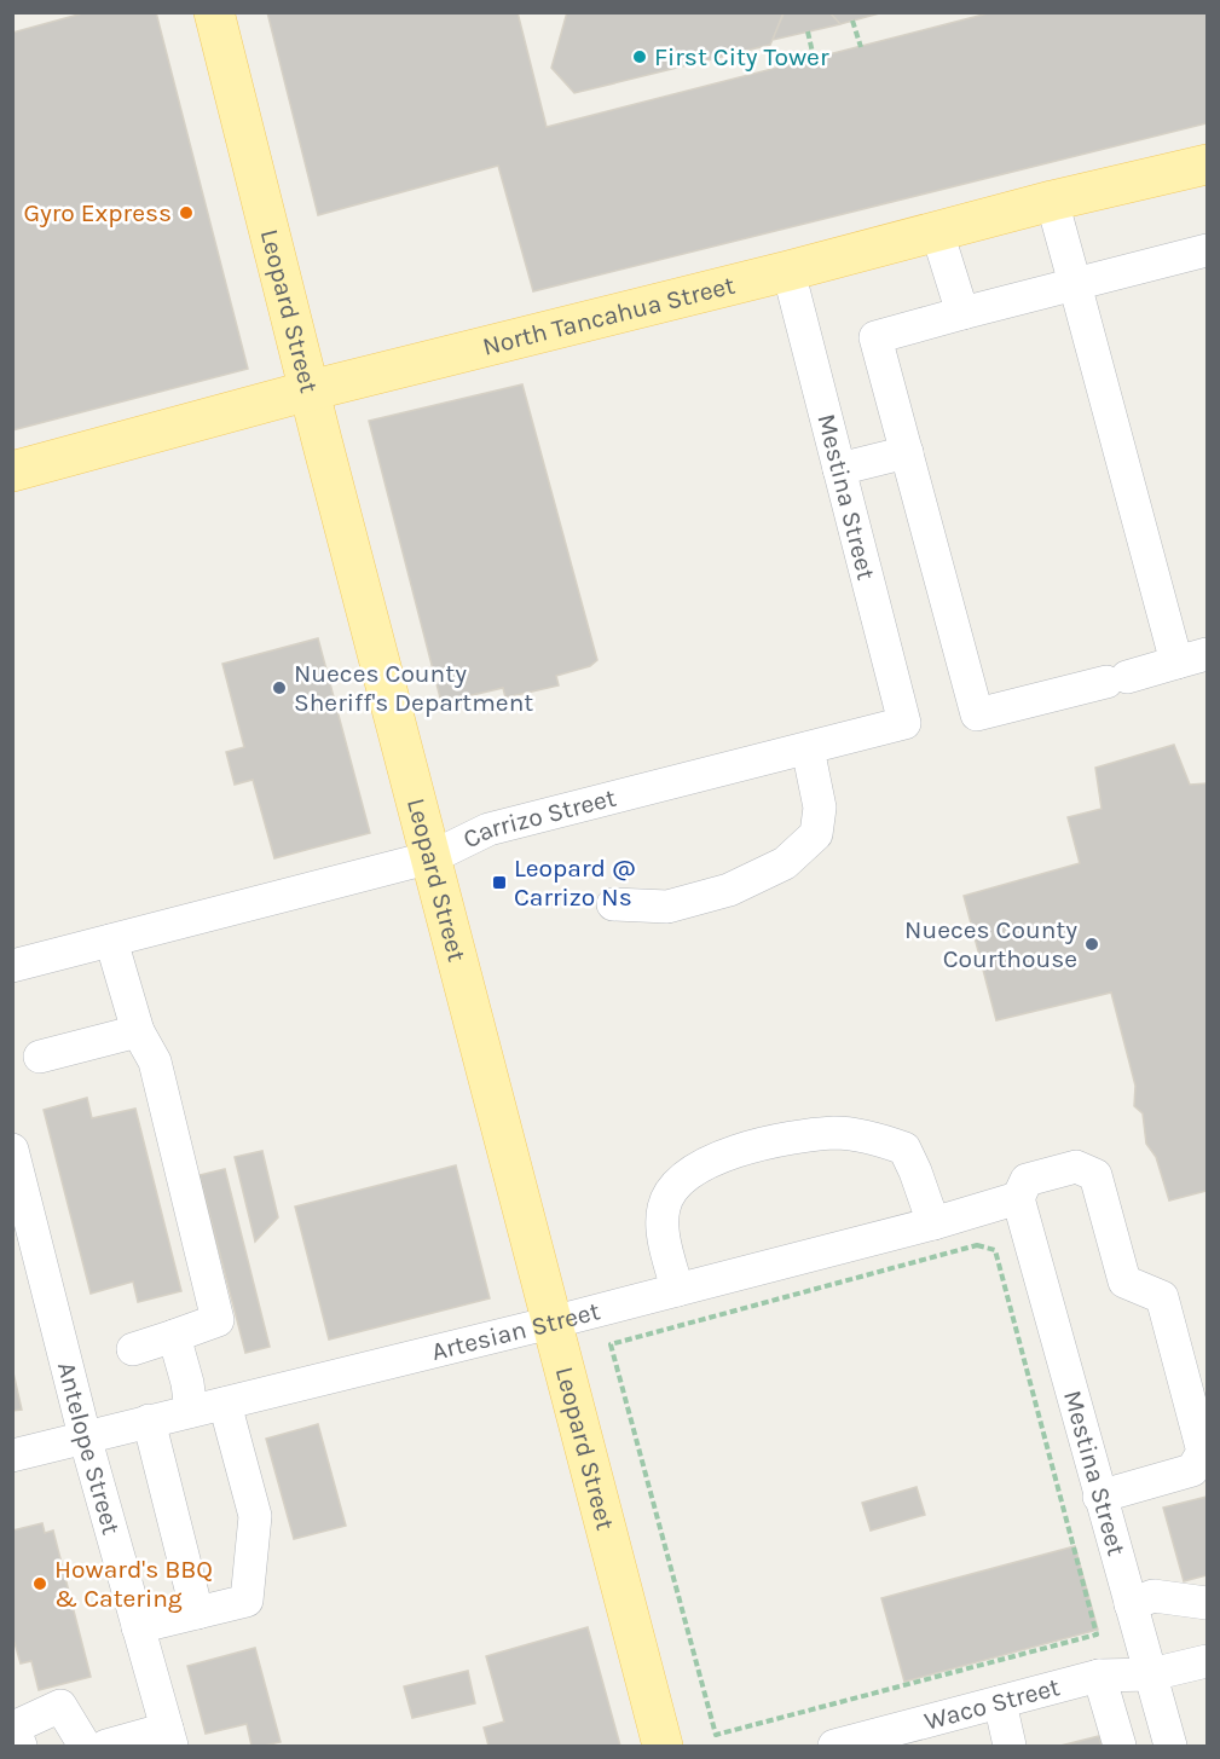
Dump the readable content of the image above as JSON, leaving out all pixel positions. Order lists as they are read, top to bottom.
{
  "streets": {
    "main road": ["Leopard Street", "North Tancahua Street"],
    "street": [
      "Mestina Street",
      "Carrizo Street",
      "Artesian Street",
      "Antelope Street",
      "Waco Street"
    ]
  },
  "crossings": [
    ["Leopard Street", "North Tancahua Street"],
    ["Leopard Street", "Carrizo Street"],
    ["Leopard Street", "Artesian Street"],
    ["North Tancahua Street", "Mestina Street"],
    ["Mestina Street", "Carrizo Street"],
    ["Mestina Street", "Artesian Street"],
    ["Mestina Street", "Waco Street"],
    ["Artesian Street", "Antelope Street"]
  ],
  "places": {
    "other": [
      "First City Tower",
      "Gyro Express",
      "Nueces County Sheriff's Department",
      "Nueces County Courthouse",
      "Howard's BBQ & Catering"
    ],
    "transit": ["Leopard @ Carrizo Ns"]
  }
}
